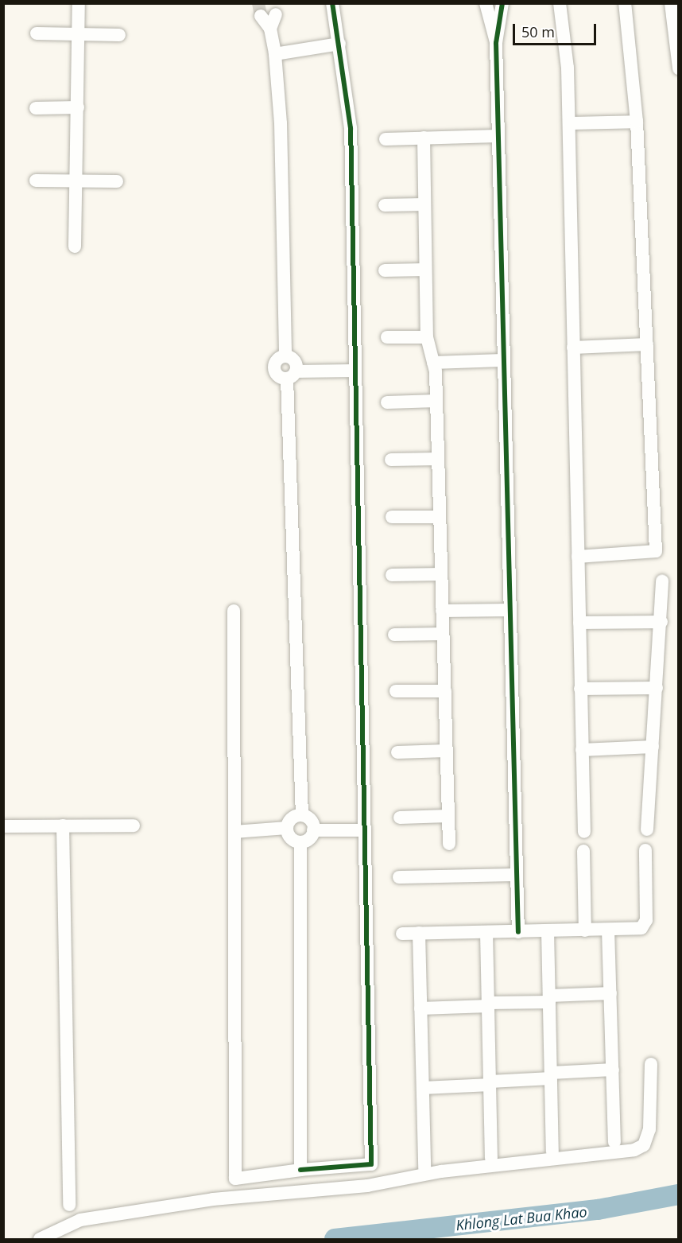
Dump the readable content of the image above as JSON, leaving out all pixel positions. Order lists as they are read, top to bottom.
{
  "water": ["Khlong Lat Bua Khao"],
  "scale_bar": "50 m"
}
